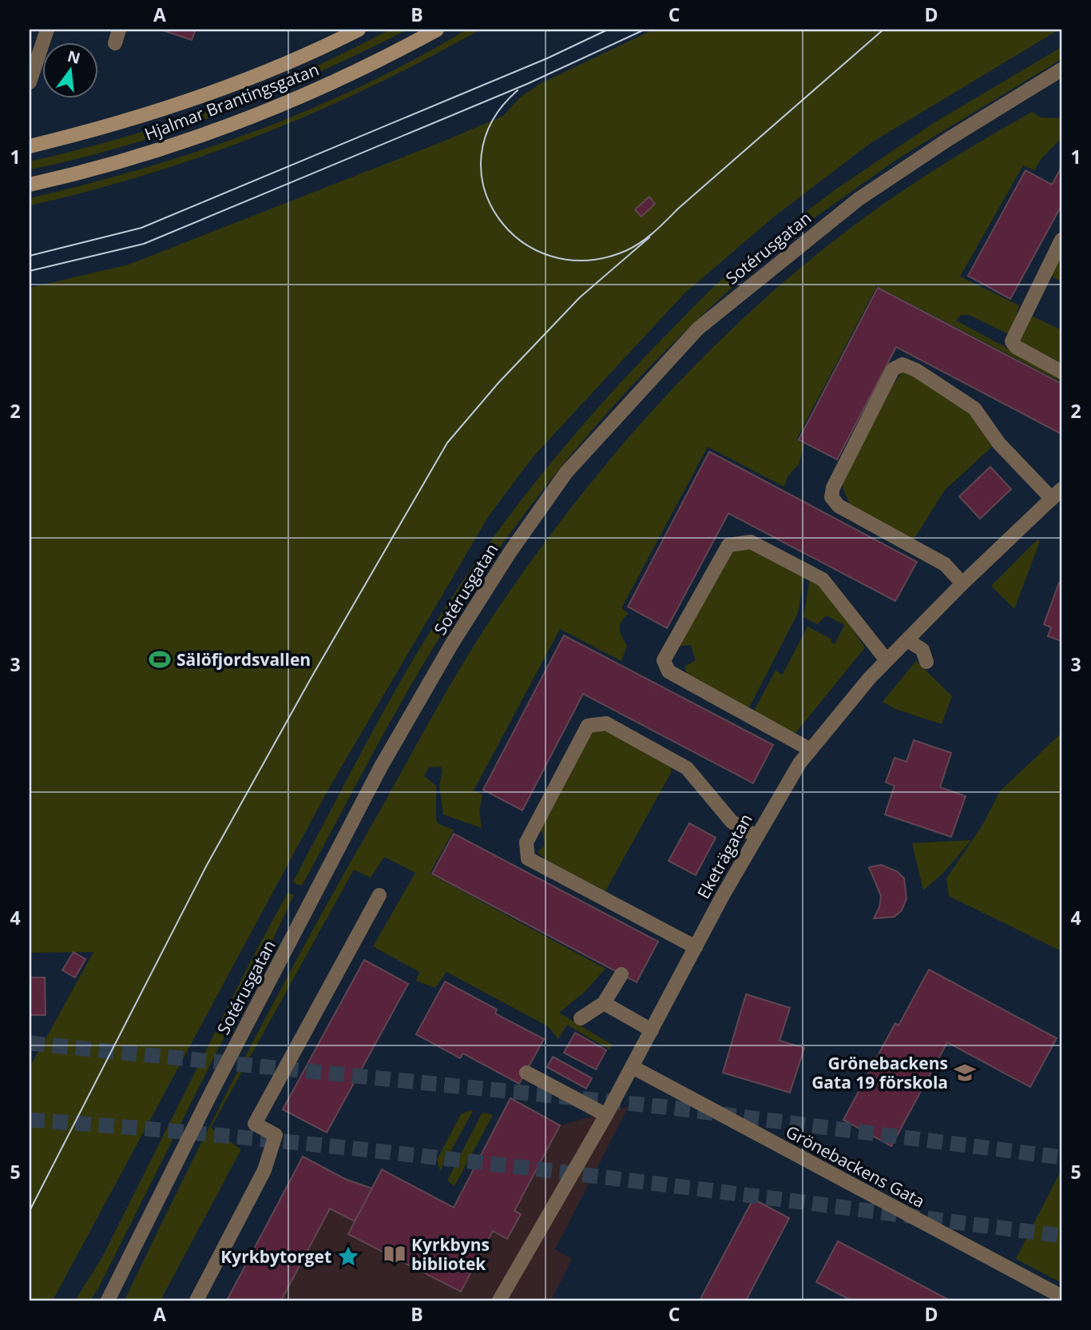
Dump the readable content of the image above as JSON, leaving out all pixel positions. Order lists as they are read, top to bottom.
{
  "streets": {
    "main road": ["Hjalmar Brantingsgatan"],
    "street": ["Sotérusgatan", "Eketrägatan", "Grönebackens Gata"]
  },
  "crossings": [
    ["Eketrägatan", "Grönebackens Gata"]
  ],
  "places": {
    "sports": ["Sälöfjordsvallen"],
    "school or university": ["Grönebackens Gata 19 förskola"],
    "library": ["Kyrkbyns bibliotek"],
    "place": ["Kyrkbytorget"]
  },
  "north": "top",
  "grid": {
    "columns": [
      "A",
      "B",
      "C",
      "D"
    ],
    "rows": [
      "1",
      "2",
      "3",
      "4",
      "5"
    ]
  }
}
